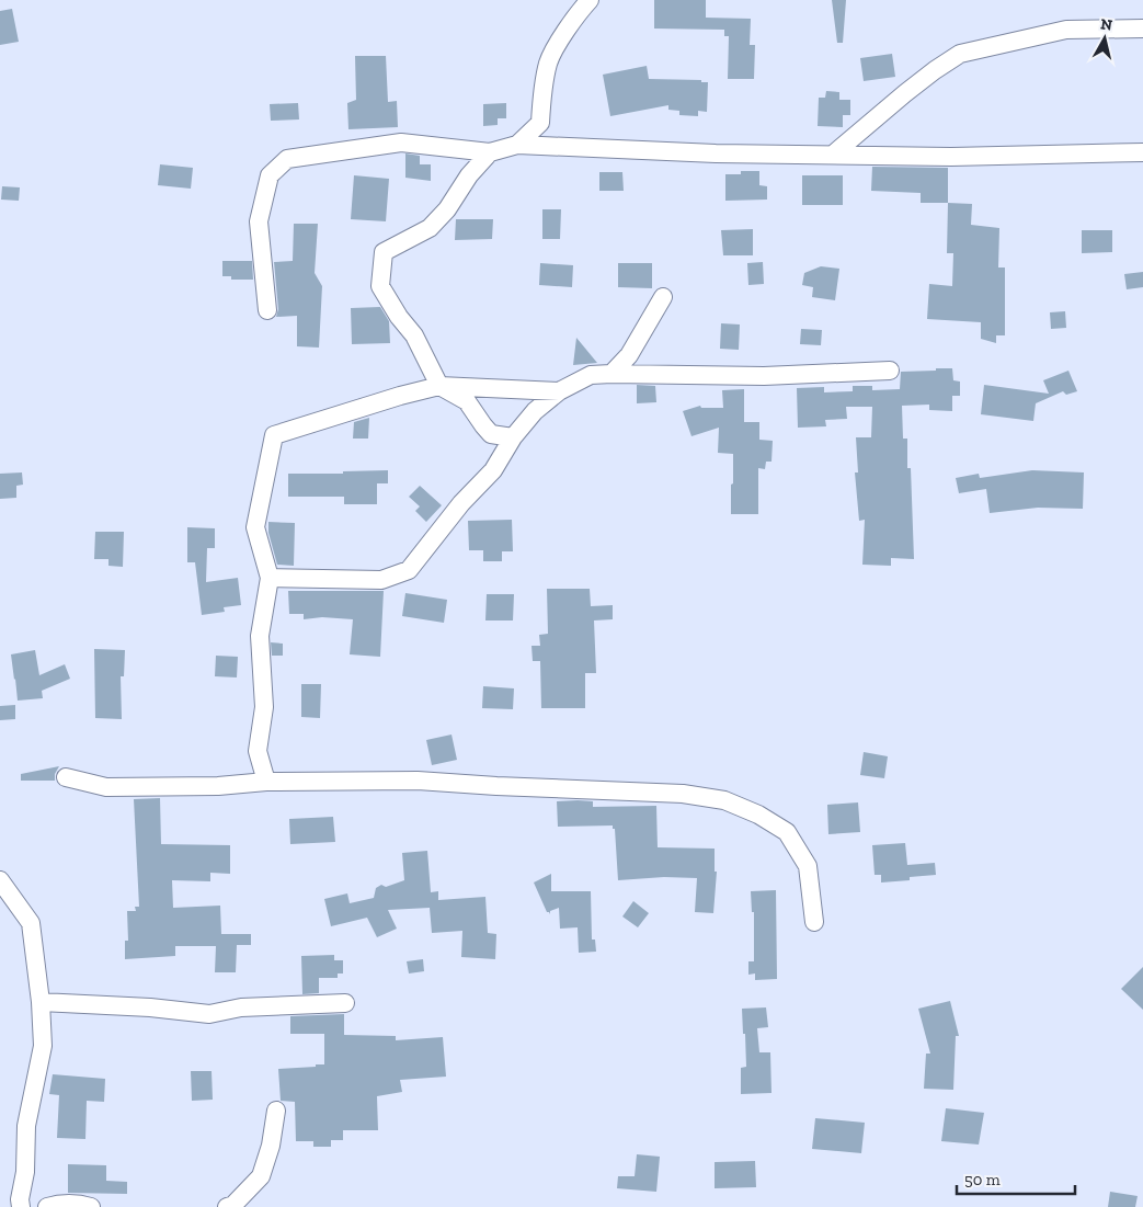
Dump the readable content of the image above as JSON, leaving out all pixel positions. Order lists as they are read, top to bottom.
{
  "scale_bar": "50 m",
  "north": "top"
}
